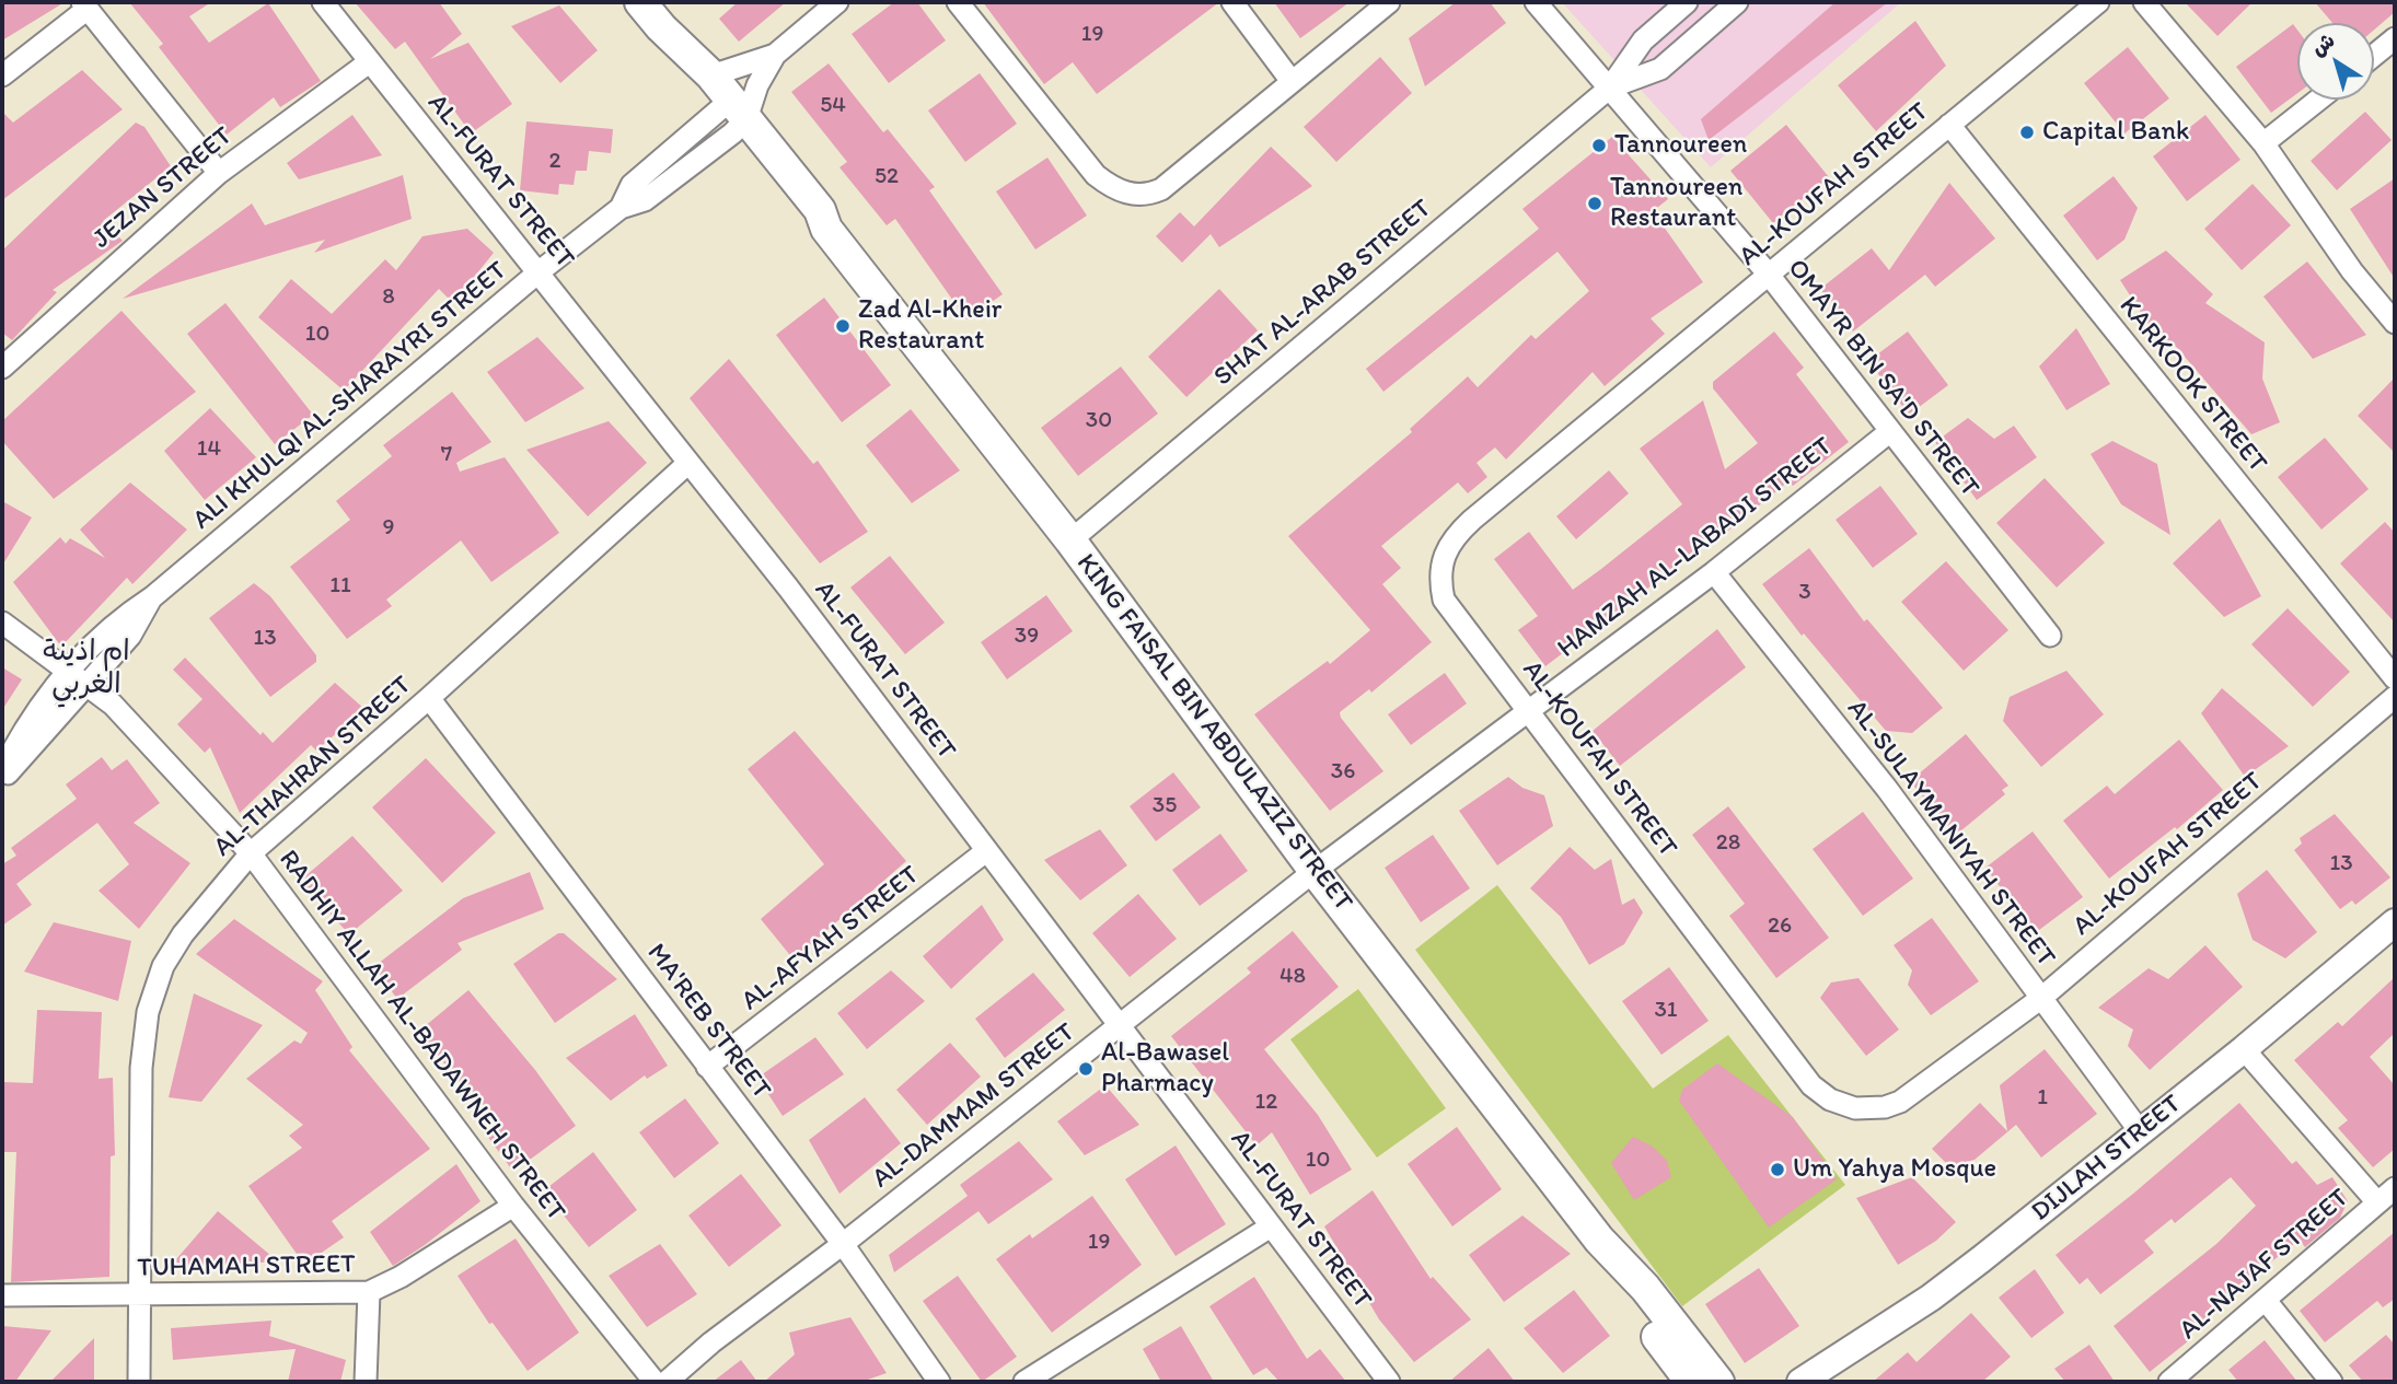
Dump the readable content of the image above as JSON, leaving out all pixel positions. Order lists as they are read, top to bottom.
{
  "streets": {
    "main road": ["KING FAISAL BIN ABDULAZIZ STREET"],
    "street": [
      "AL-FURAT STREET",
      "AL-KOUFAH STREET",
      "JEZAN STREET",
      "SHAT AL-ARAB STREET",
      "OMAYR BIN SA'D STREET",
      "KARKOOK STREET",
      "ALI KHULQI AL-SHARAYRI STREET",
      "HAMZAH AL-LABADI STREET",
      "AL-THAHRAN STREET",
      "AL-SULAYMANIYAH STREET",
      "AL-AFYAH STREET",
      "MA'REB STREET",
      "RADHIY ALLAH AL-BADAWNEH STREET",
      "AL-DAMMAM STREET",
      "DIJLAH STREET",
      "AL-NAJAF STREET",
      "TUHAMAH STREET"
    ]
  },
  "crossings": [
    ["AL-FURAT STREET", "JEZAN STREET"],
    ["AL-FURAT STREET", "ALI KHULQI AL-SHARAYRI STREET"],
    ["AL-FURAT STREET", "AL-THAHRAN STREET"],
    ["AL-FURAT STREET", "AL-AFYAH STREET"],
    ["AL-FURAT STREET", "AL-DAMMAM STREET"],
    ["AL-KOUFAH STREET", "OMAYR BIN SA'D STREET"],
    ["AL-KOUFAH STREET", "KARKOOK STREET"],
    ["AL-KOUFAH STREET", "HAMZAH AL-LABADI STREET"],
    ["AL-KOUFAH STREET", "AL-SULAYMANIYAH STREET"],
    ["SHAT AL-ARAB STREET", "OMAYR BIN SA'D STREET"],
    ["SHAT AL-ARAB STREET", "KING FAISAL BIN ABDULAZIZ STREET"],
    ["OMAYR BIN SA'D STREET", "HAMZAH AL-LABADI STREET"],
    ["ALI KHULQI AL-SHARAYRI STREET", "KING FAISAL BIN ABDULAZIZ STREET"],
    ["ALI KHULQI AL-SHARAYRI STREET", "RADHIY ALLAH AL-BADAWNEH STREET"],
    ["HAMZAH AL-LABADI STREET", "KING FAISAL BIN ABDULAZIZ STREET"],
    ["HAMZAH AL-LABADI STREET", "AL-SULAYMANIYAH STREET"],
    ["HAMZAH AL-LABADI STREET", "AL-DAMMAM STREET"],
    ["KING FAISAL BIN ABDULAZIZ STREET", "AL-DAMMAM STREET"],
    ["AL-THAHRAN STREET", "MA'REB STREET"],
    ["AL-THAHRAN STREET", "RADHIY ALLAH AL-BADAWNEH STREET"],
    ["AL-THAHRAN STREET", "TUHAMAH STREET"],
    ["AL-SULAYMANIYAH STREET", "DIJLAH STREET"],
    ["AL-AFYAH STREET", "MA'REB STREET"],
    ["MA'REB STREET", "AL-DAMMAM STREET"],
    ["RADHIY ALLAH AL-BADAWNEH STREET", "TUHAMAH STREET"]
  ],
  "districts": ["ام اذينة الغربي"],
  "places": [
    "Capital Bank",
    "Tannoureen",
    "Tannoureen Restaurant",
    "Zad Al-Kheir Restaurant",
    "Al-Bawasel Pharmacy",
    "Um Yahya Mosque"
  ],
  "house_numbers": [
    "19",
    "54",
    "2",
    "52",
    "8",
    "10",
    "30",
    "14",
    "7",
    "9",
    "11",
    "3",
    "39",
    "13",
    "36",
    "35",
    "28",
    "13",
    "26",
    "48",
    "31",
    "1",
    "12",
    "10",
    "19"
  ],
  "north": "top left"
}
